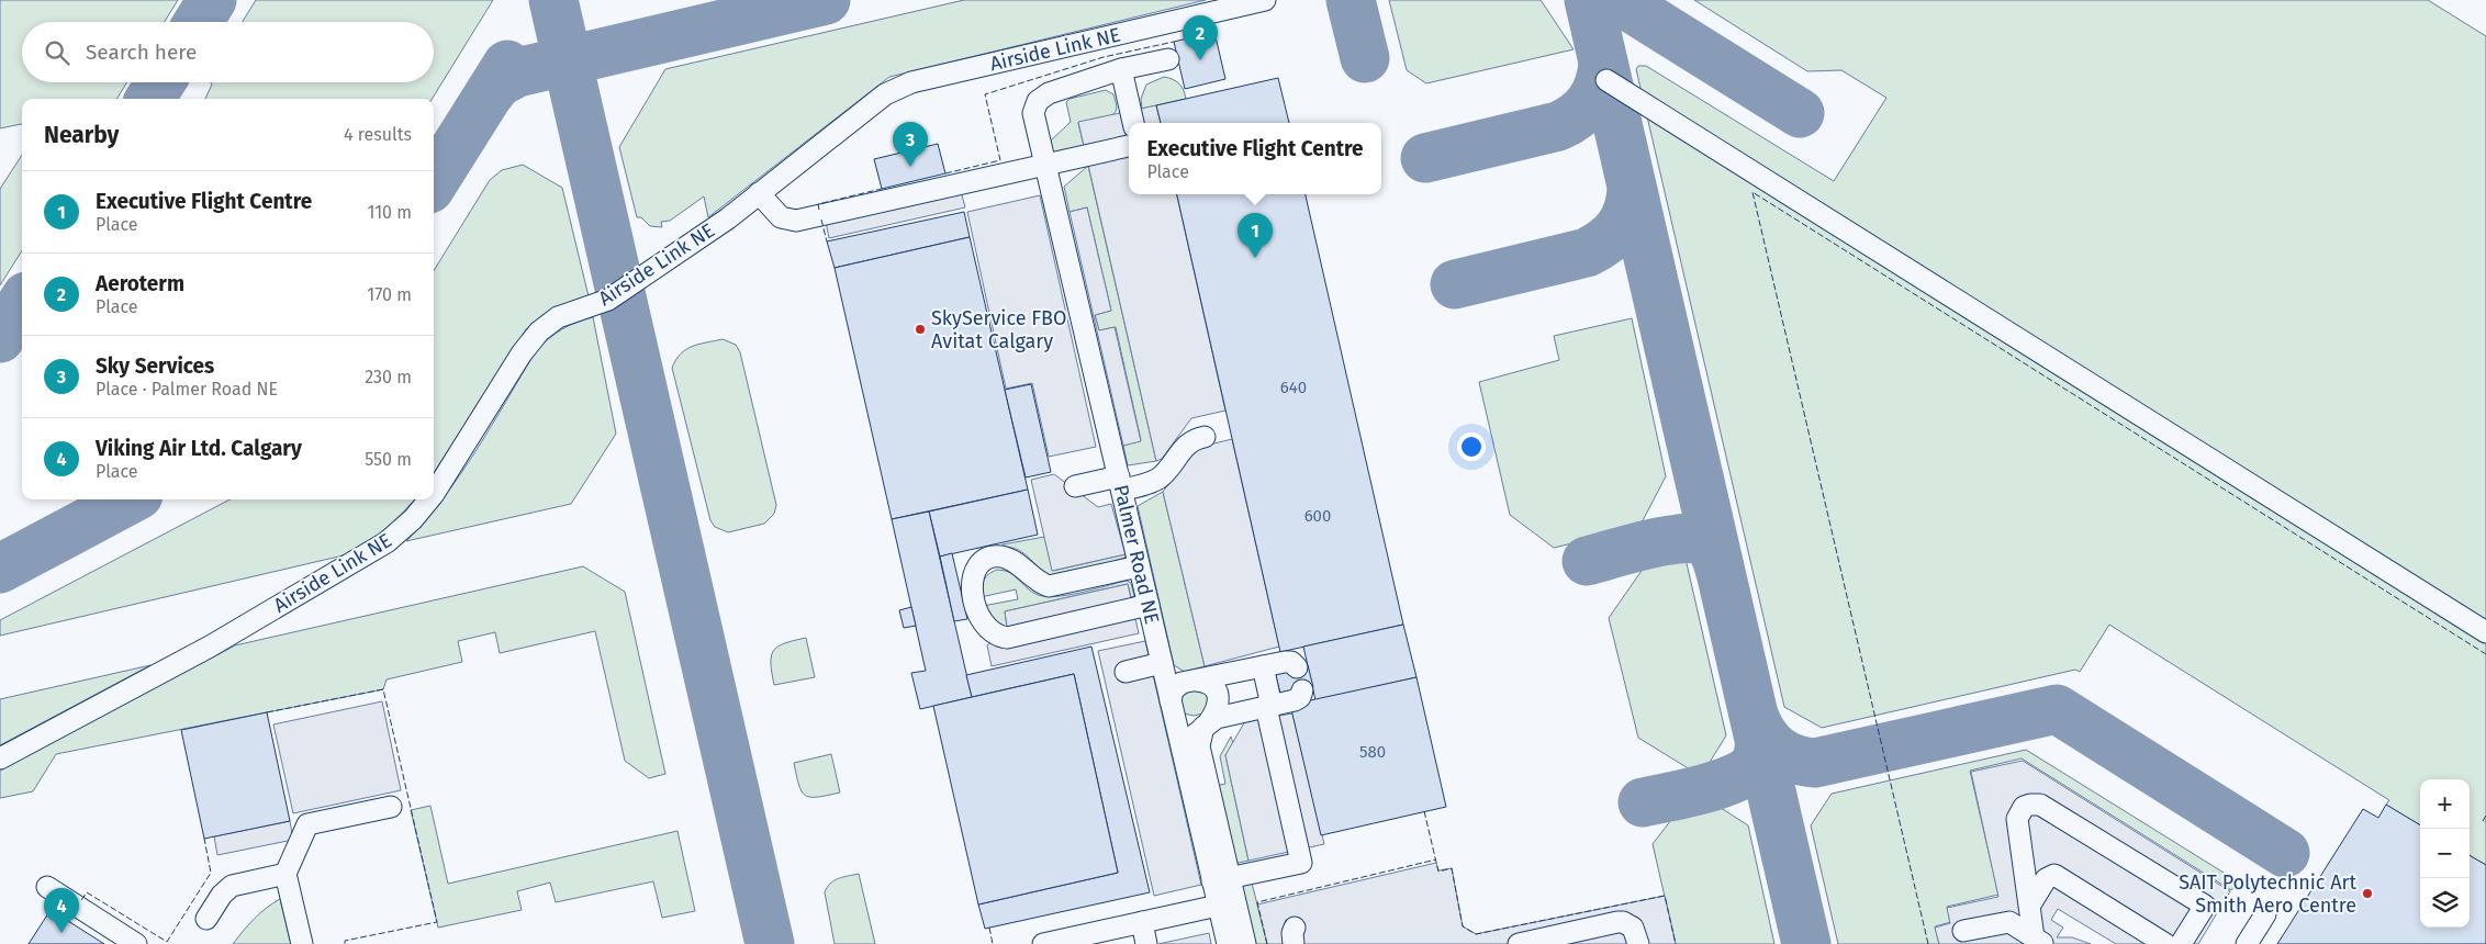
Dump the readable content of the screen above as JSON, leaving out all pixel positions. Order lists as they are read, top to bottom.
{
  "streets": {
    "street": ["Airside Link NE", "Palmer Road NE"]
  },
  "places": ["SkyService FBO Avitat Calgary", "SAIT Polytechnic Art Smith Aero Centre"],
  "house_numbers": ["640", "600", "580"],
  "page": {
    "pins": [
      "2",
      "3",
      "1",
      "4"
    ],
    "search": "Search here",
    "heading": ["Nearby", "4 results"],
    "popup": ["Executive Flight Centre", "Place"],
    "list": [
      {
        "mark": "1",
        "name": "Executive Flight Centre",
        "note": "Place",
        "value": "110 m"
      },
      {
        "mark": "2",
        "name": "Aeroterm",
        "note": "Place",
        "value": "170 m"
      },
      {
        "mark": "3",
        "name": "Sky Services",
        "note": "Place · Palmer Road NE",
        "value": "230 m"
      },
      {
        "mark": "4",
        "name": "Viking Air Ltd. Calgary",
        "note": "Place",
        "value": "550 m"
      }
    ],
    "map_buttons": ["+", "−"]
  }
}
